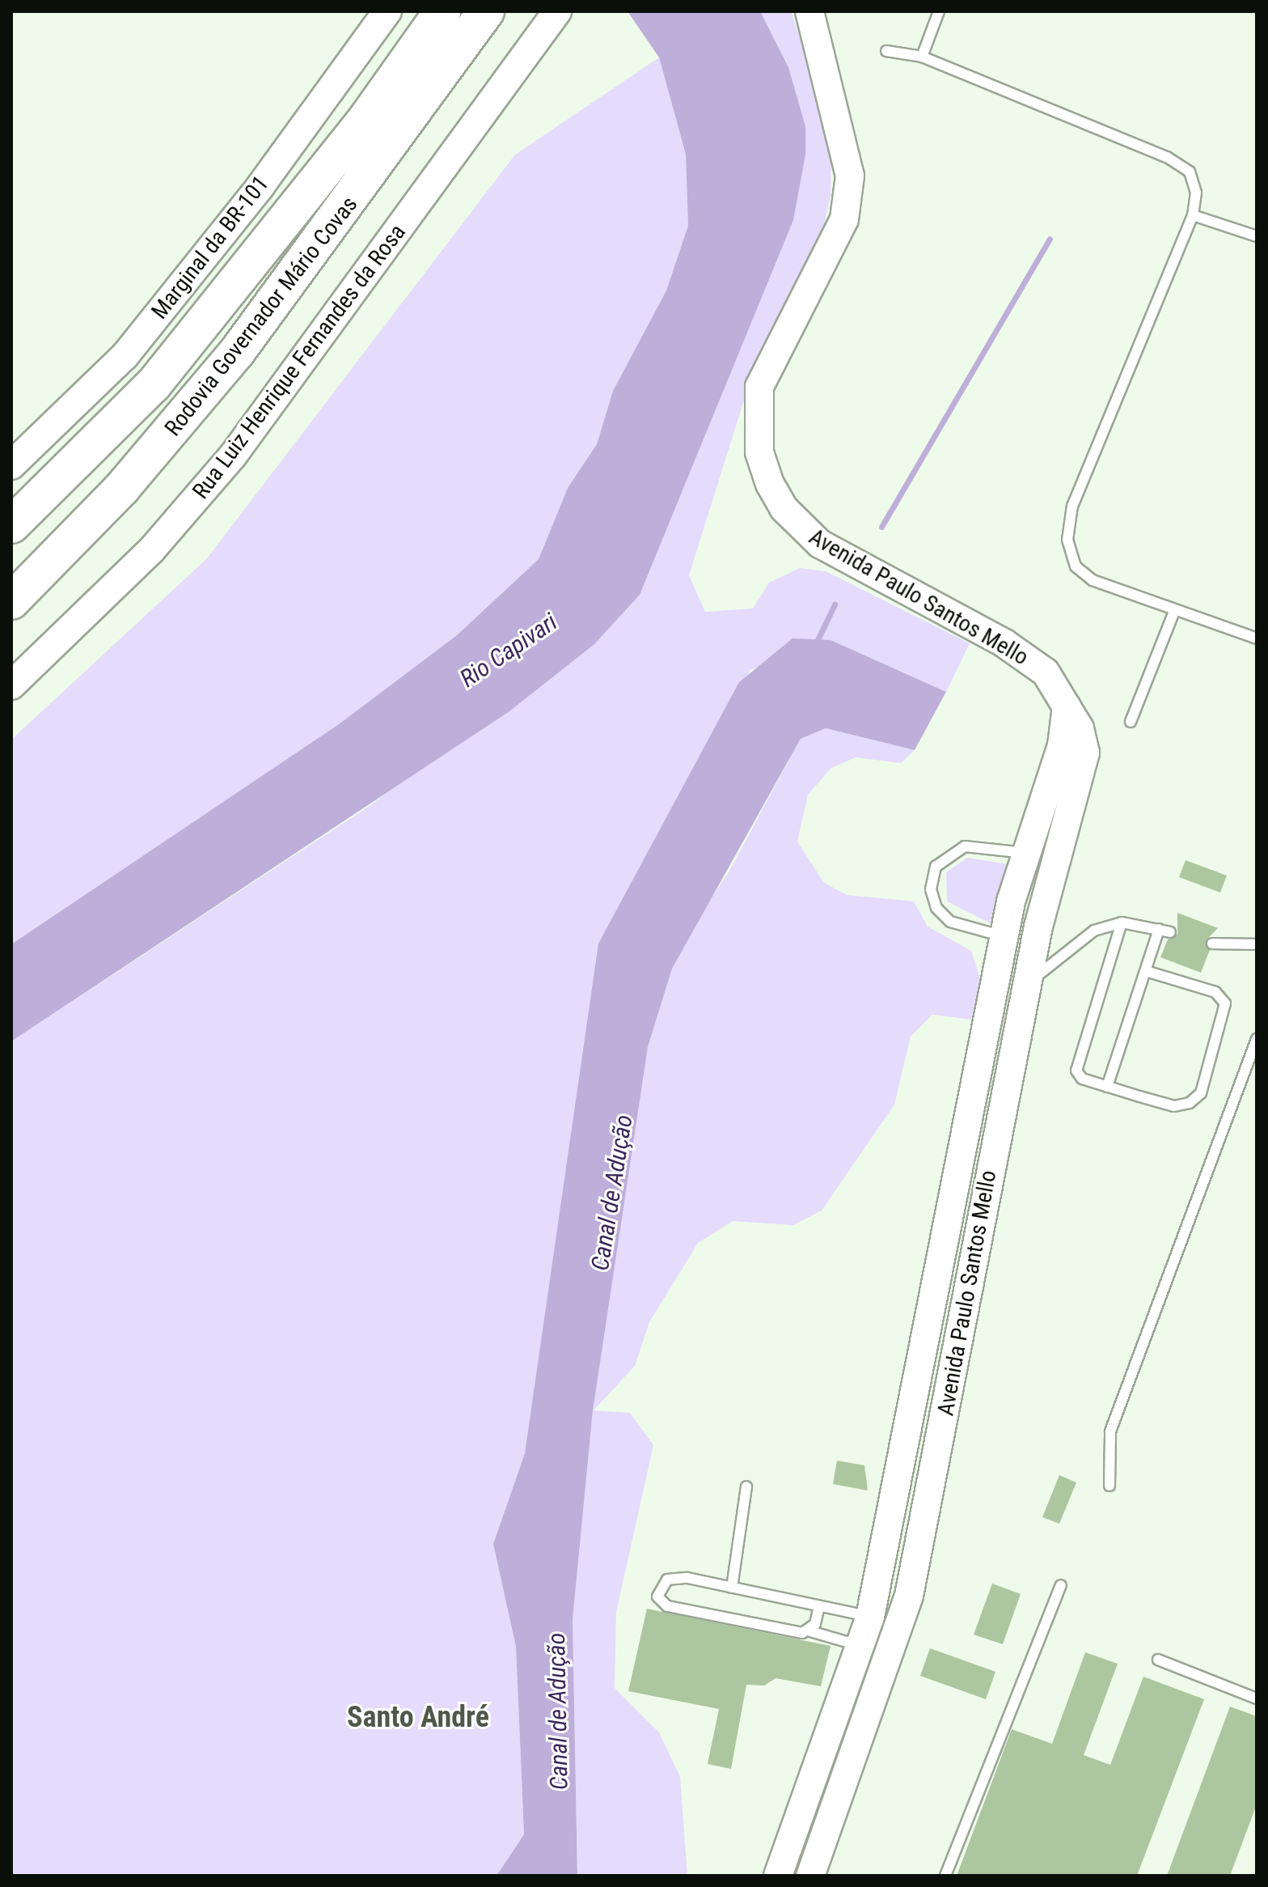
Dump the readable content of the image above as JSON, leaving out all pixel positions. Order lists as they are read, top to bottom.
{
  "streets": {
    "highway": ["Rodovia Governador Mário Covas"],
    "street": ["Marginal da BR-101", "Rua Luiz Henrique Fernandes da Rosa", "Avenida Paulo Santos Mello"]
  },
  "districts": ["Santo André"],
  "water": ["Rio Capivari", "Canal de Adução"]
}
